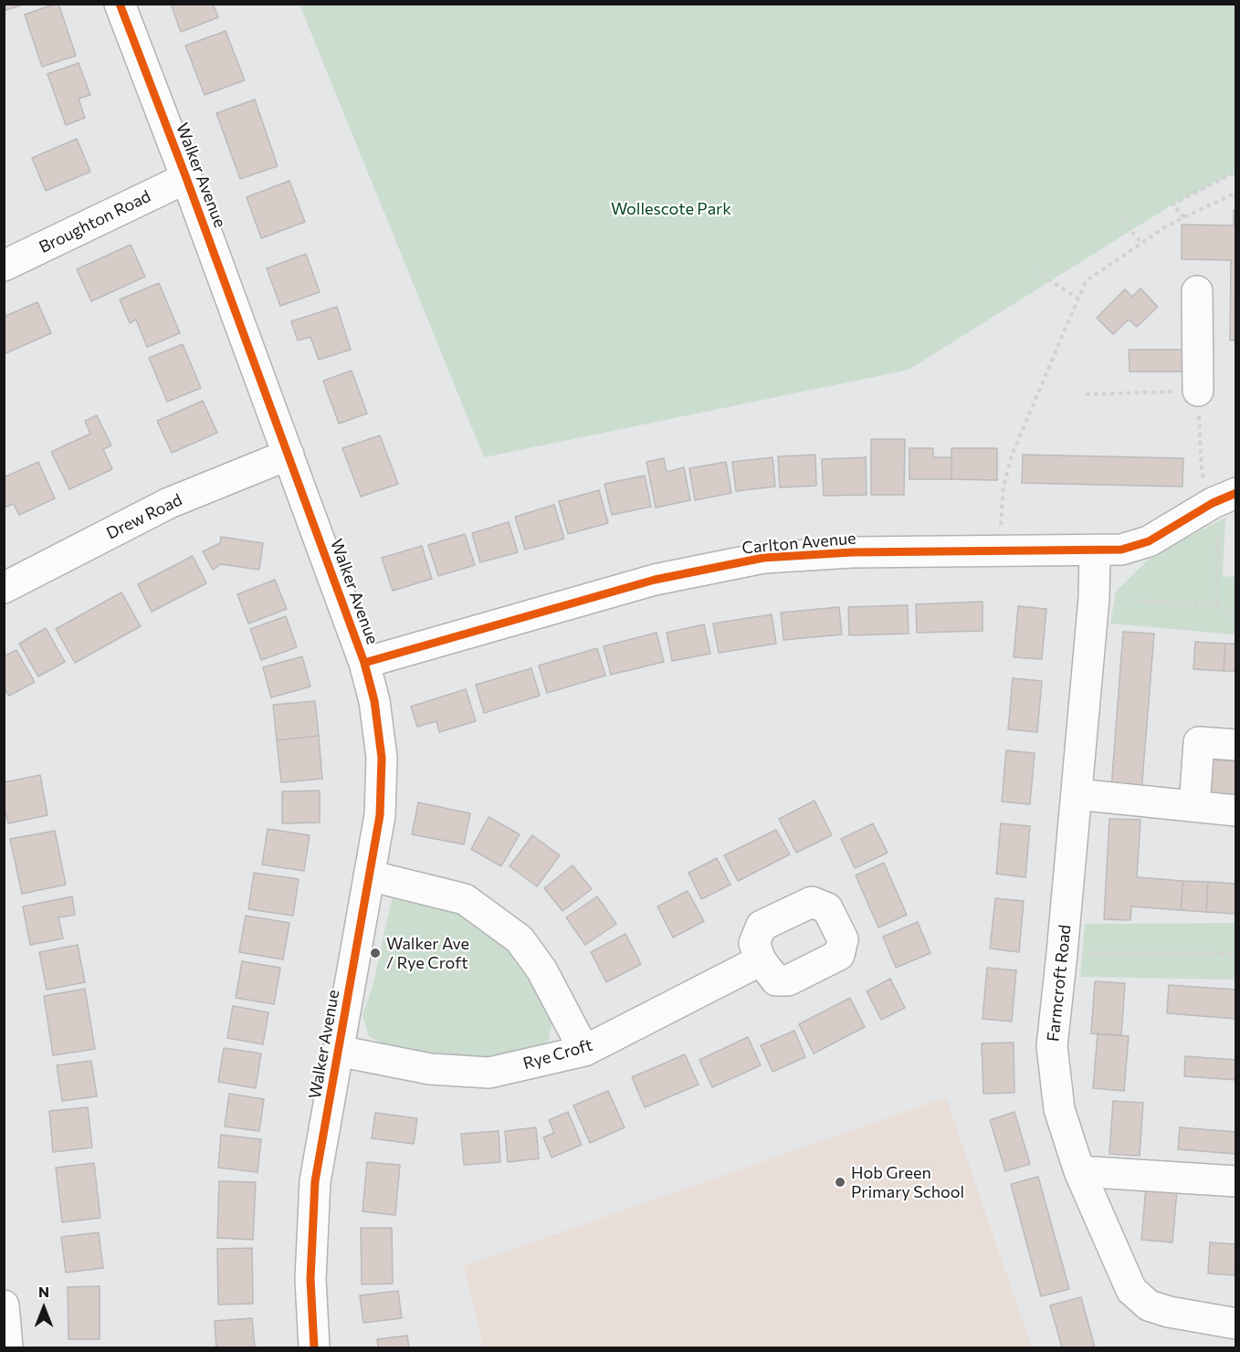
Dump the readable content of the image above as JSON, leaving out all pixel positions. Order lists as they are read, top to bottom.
{
  "streets": {
    "street": [
      "Walker Avenue",
      "Broughton Road",
      "Drew Road",
      "Carlton Avenue",
      "Farmcroft Road",
      "Rye Croft"
    ]
  },
  "crossings": [
    ["Walker Avenue", "Broughton Road"],
    ["Walker Avenue", "Drew Road"],
    ["Walker Avenue", "Carlton Avenue"],
    ["Walker Avenue", "Rye Croft"],
    ["Carlton Avenue", "Farmcroft Road"]
  ],
  "parks": ["Wollescote Park"],
  "places": ["Walker Ave / Rye Croft", "Hob Green Primary School"],
  "north": "top"
}
